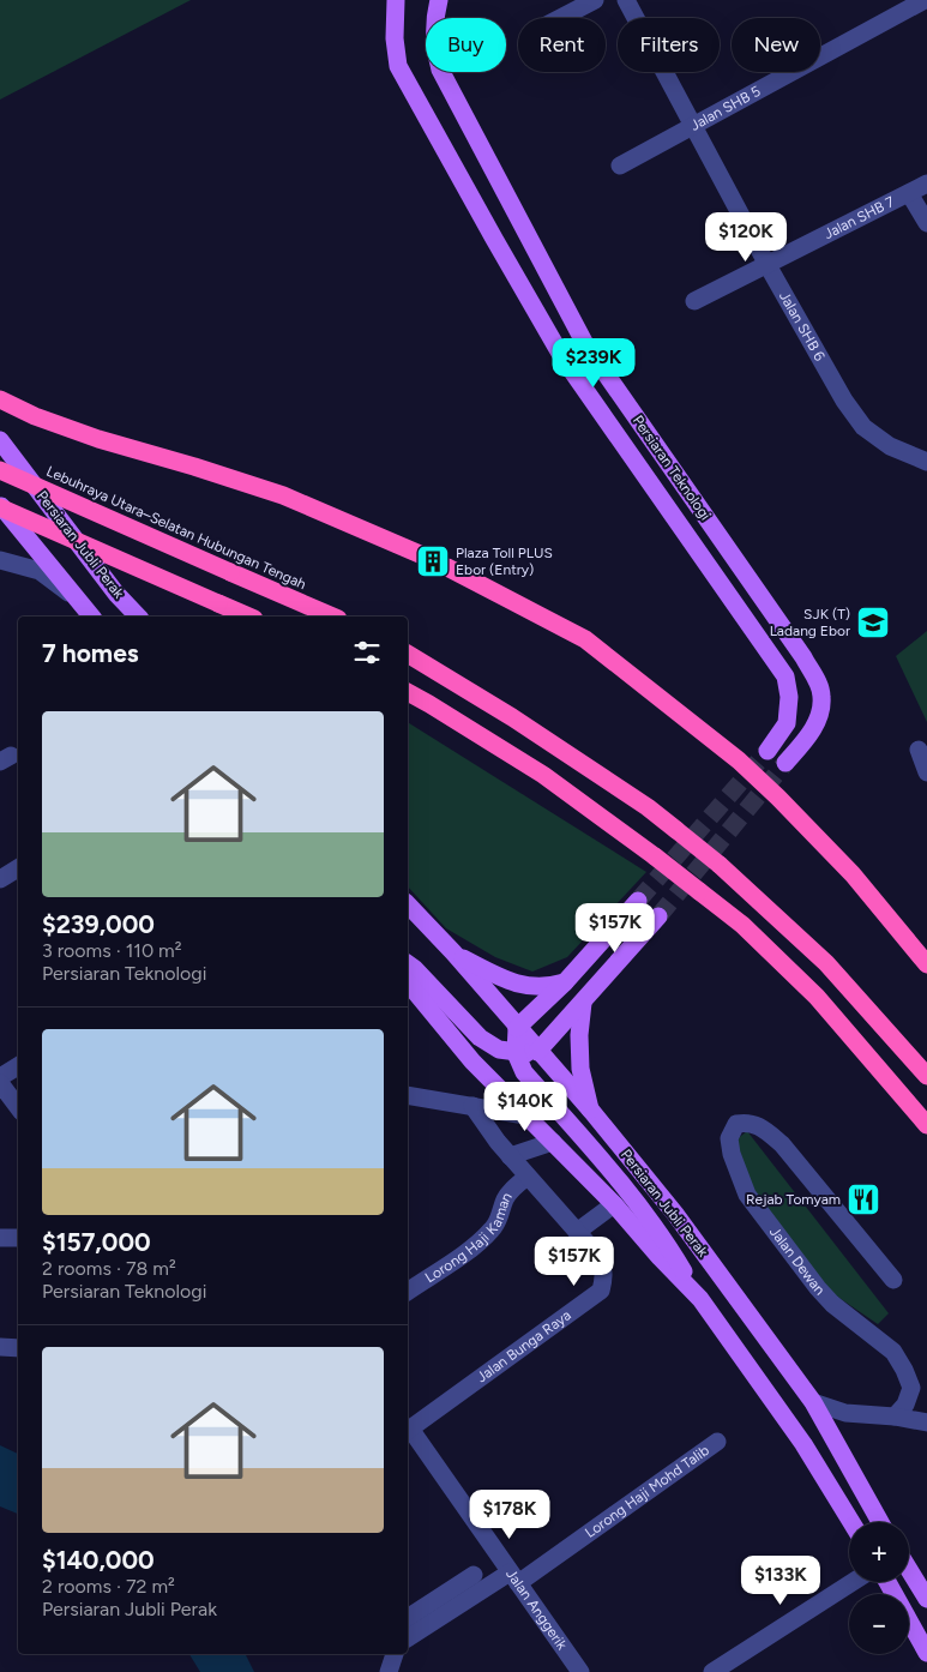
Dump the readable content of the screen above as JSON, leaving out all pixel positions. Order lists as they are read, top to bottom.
{
  "streets": {
    "highway": ["Lebuhraya Utara–Selatan Hubungan Tengah"],
    "main road": ["Persiaran Teknologi", "Persiaran Jubli Perak"],
    "street": [
      "Jalan SHB 5",
      "Jalan SHB 7",
      "Jalan SHB 6",
      "Lorong Haji Kaman",
      "Jalan Dewan",
      "Jalan Bunga Raya",
      "Lorong Haji Mohd Talib",
      "Jalan Anggerik"
    ]
  },
  "crossings": [
    ["Jalan SHB 5", "Jalan SHB 6"],
    ["Jalan SHB 7", "Jalan SHB 6"],
    ["Lorong Haji Kaman", "Jalan Bunga Raya"],
    ["Jalan Bunga Raya", "Jalan Anggerik"],
    ["Lorong Haji Mohd Talib", "Jalan Anggerik"]
  ],
  "places": {
    "building": ["Plaza Toll PLUS Ebor (Entry)"],
    "school or university": ["SJK (T) Ladang Ebor"],
    "restaurant": ["Rejab Tomyam"]
  },
  "page": {
    "chip": [
      "Buy",
      "Rent",
      "Filters",
      "New"
    ],
    "price": [
      "$120K",
      "$239K",
      "$157K",
      "$140K",
      "$157K",
      "$178K",
      "$133K"
    ],
    "heading": "7 homes",
    "list": [
      {
        "name": "$239,000",
        "note": "3 rooms · 110 m² · Persiaran Teknologi"
      },
      {
        "name": "$157,000",
        "note": "2 rooms · 78 m² · Persiaran Teknologi"
      },
      {
        "name": "$140,000",
        "note": "2 rooms · 72 m² · Persiaran Jubli Perak"
      }
    ],
    "map_buttons": ["+", "−"]
  }
}
